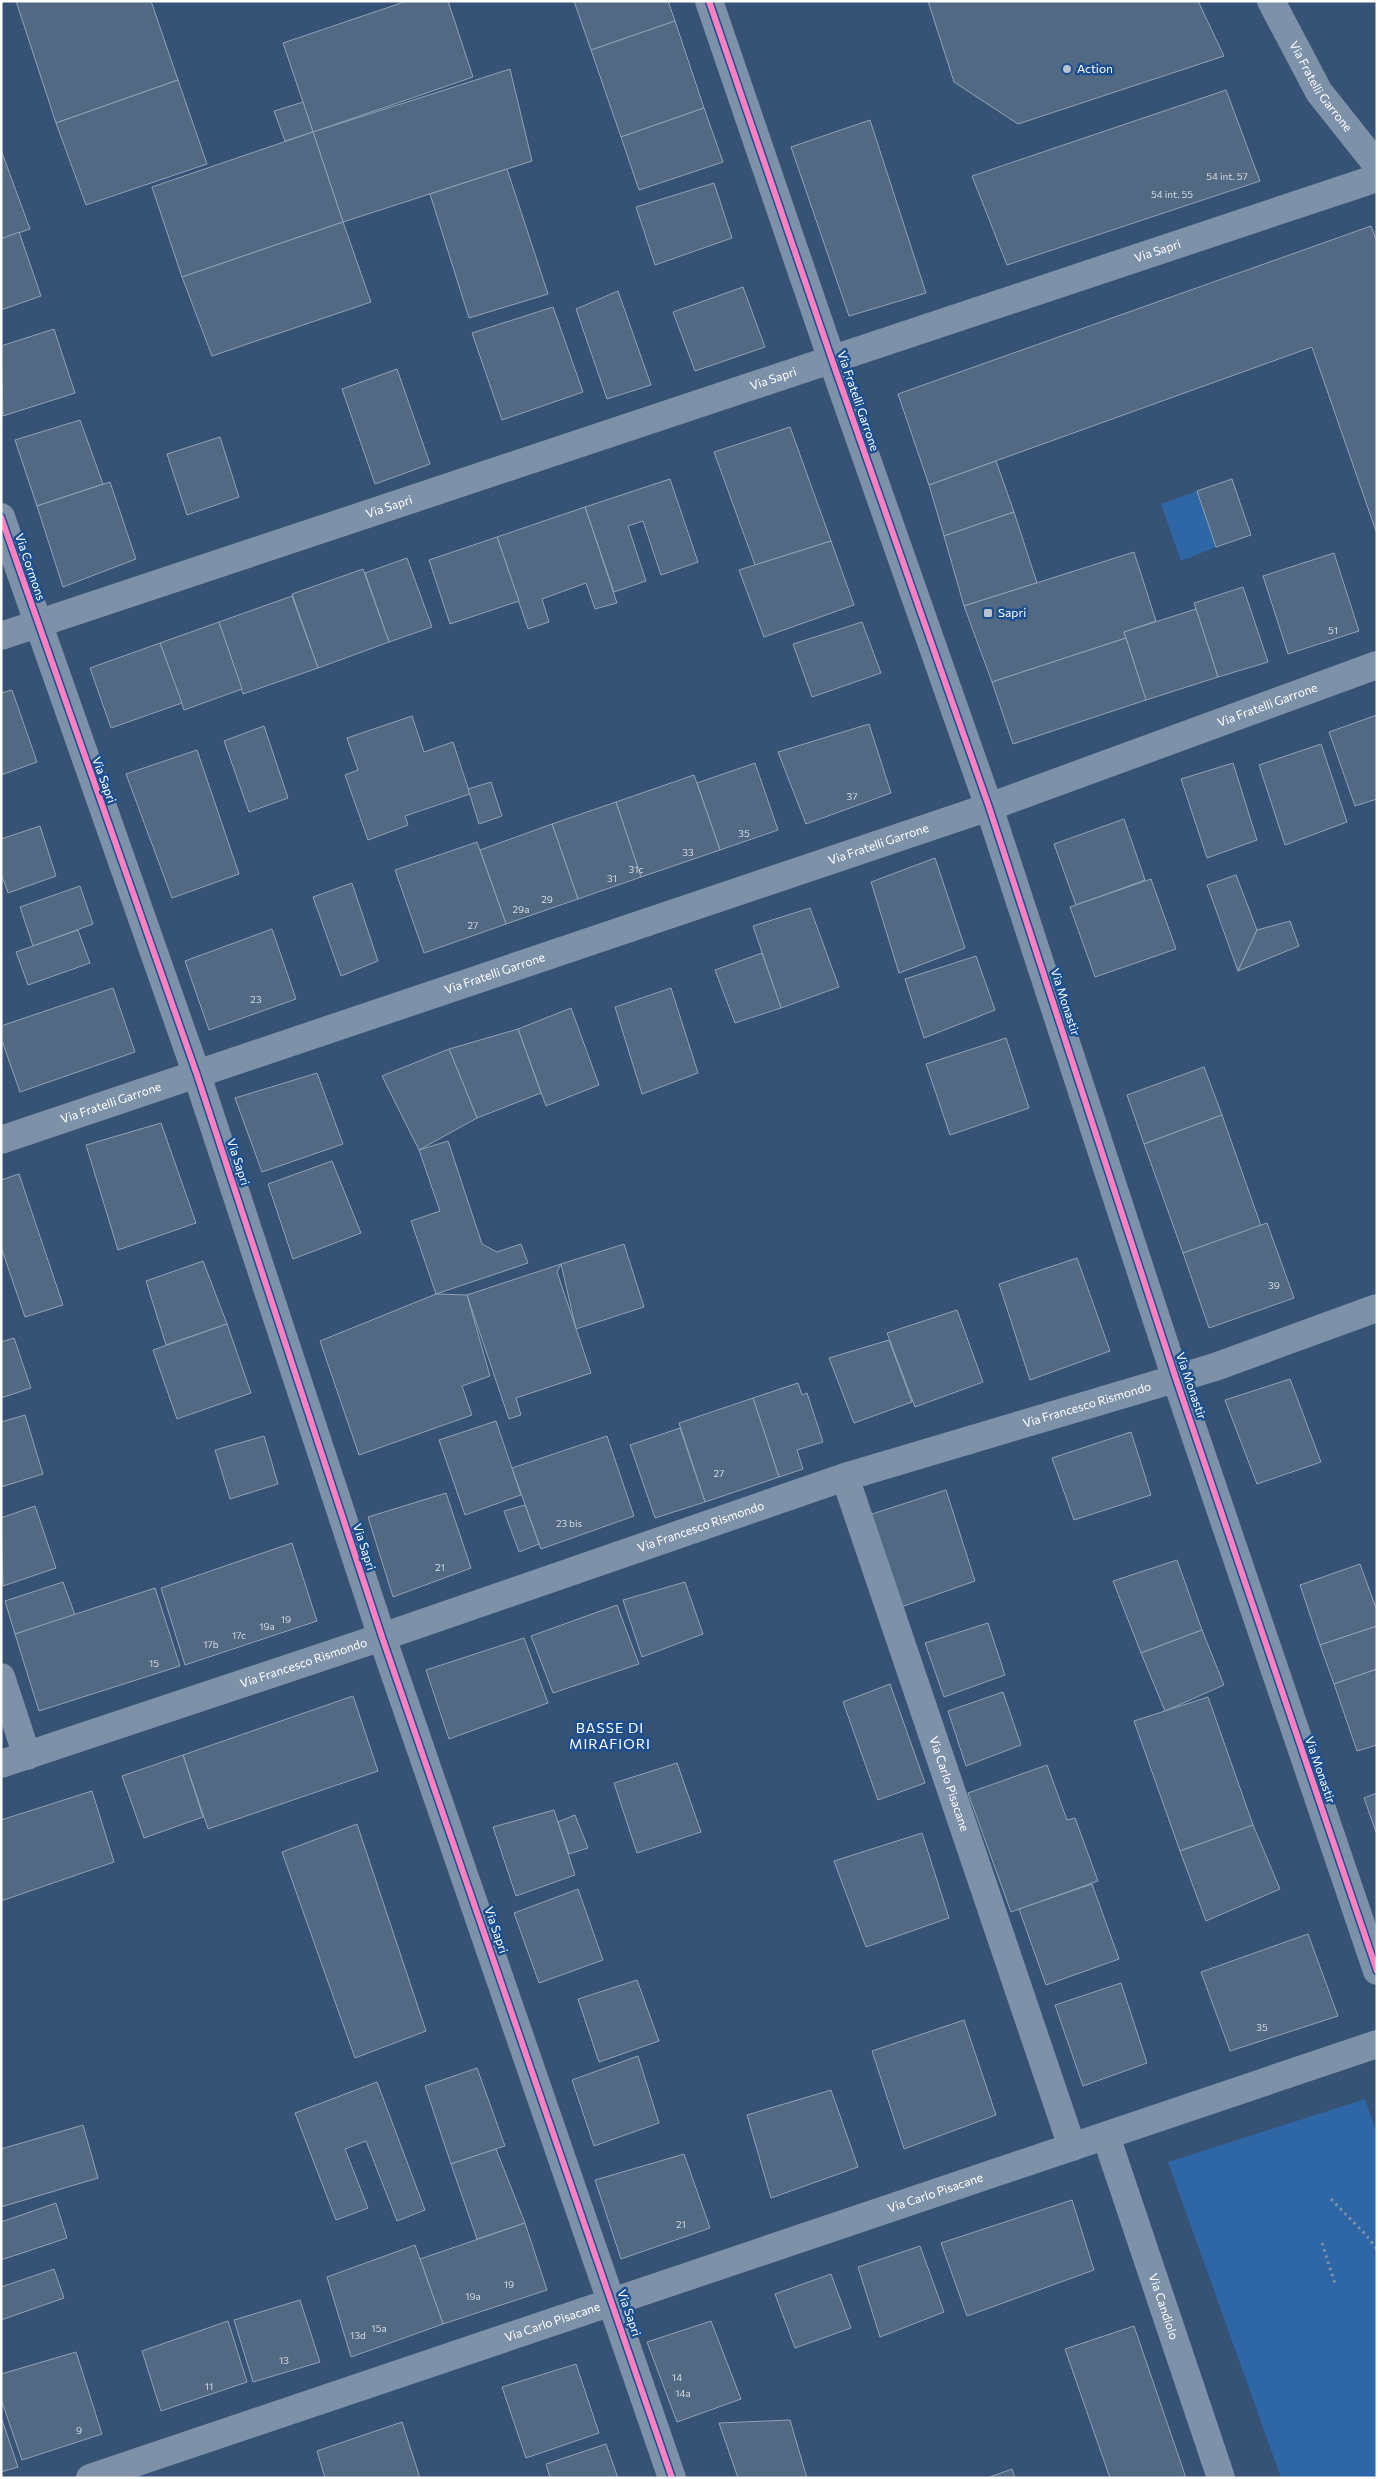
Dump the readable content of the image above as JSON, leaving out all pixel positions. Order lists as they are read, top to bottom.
{
  "streets": {
    "street": [
      "Via Fratelli Garrone",
      "Via Sapri",
      "Via Cormons",
      "Via Monastir",
      "Via Francesco Rismondo",
      "Via Carlo Pisacane",
      "Via Candiolo"
    ]
  },
  "crossings": [
    ["Via Fratelli Garrone", "Via Sapri"],
    ["Via Fratelli Garrone", "Via Monastir"],
    ["Via Sapri", "Via Cormons"],
    ["Via Sapri", "Via Francesco Rismondo"],
    ["Via Sapri", "Via Carlo Pisacane"],
    ["Via Monastir", "Via Francesco Rismondo"],
    ["Via Francesco Rismondo", "Via Carlo Pisacane"],
    ["Via Carlo Pisacane", "Via Candiolo"]
  ],
  "districts": ["BASSE DI MIRAFIORI"],
  "places": {
    "other": ["Action"],
    "transit": ["Sapri"]
  },
  "house_numbers": [
    "54 int. 57",
    "54 int. 55",
    "51",
    "37",
    "35",
    "33",
    "31c",
    "31",
    "29",
    "29a",
    "27",
    "23",
    "39",
    "27",
    "23 bis",
    "21",
    "19",
    "19a",
    "17c",
    "17b",
    "15",
    "35",
    "21",
    "19",
    "19a",
    "15a",
    "13d",
    "13",
    "14",
    "11",
    "14a",
    "9"
  ]
}
